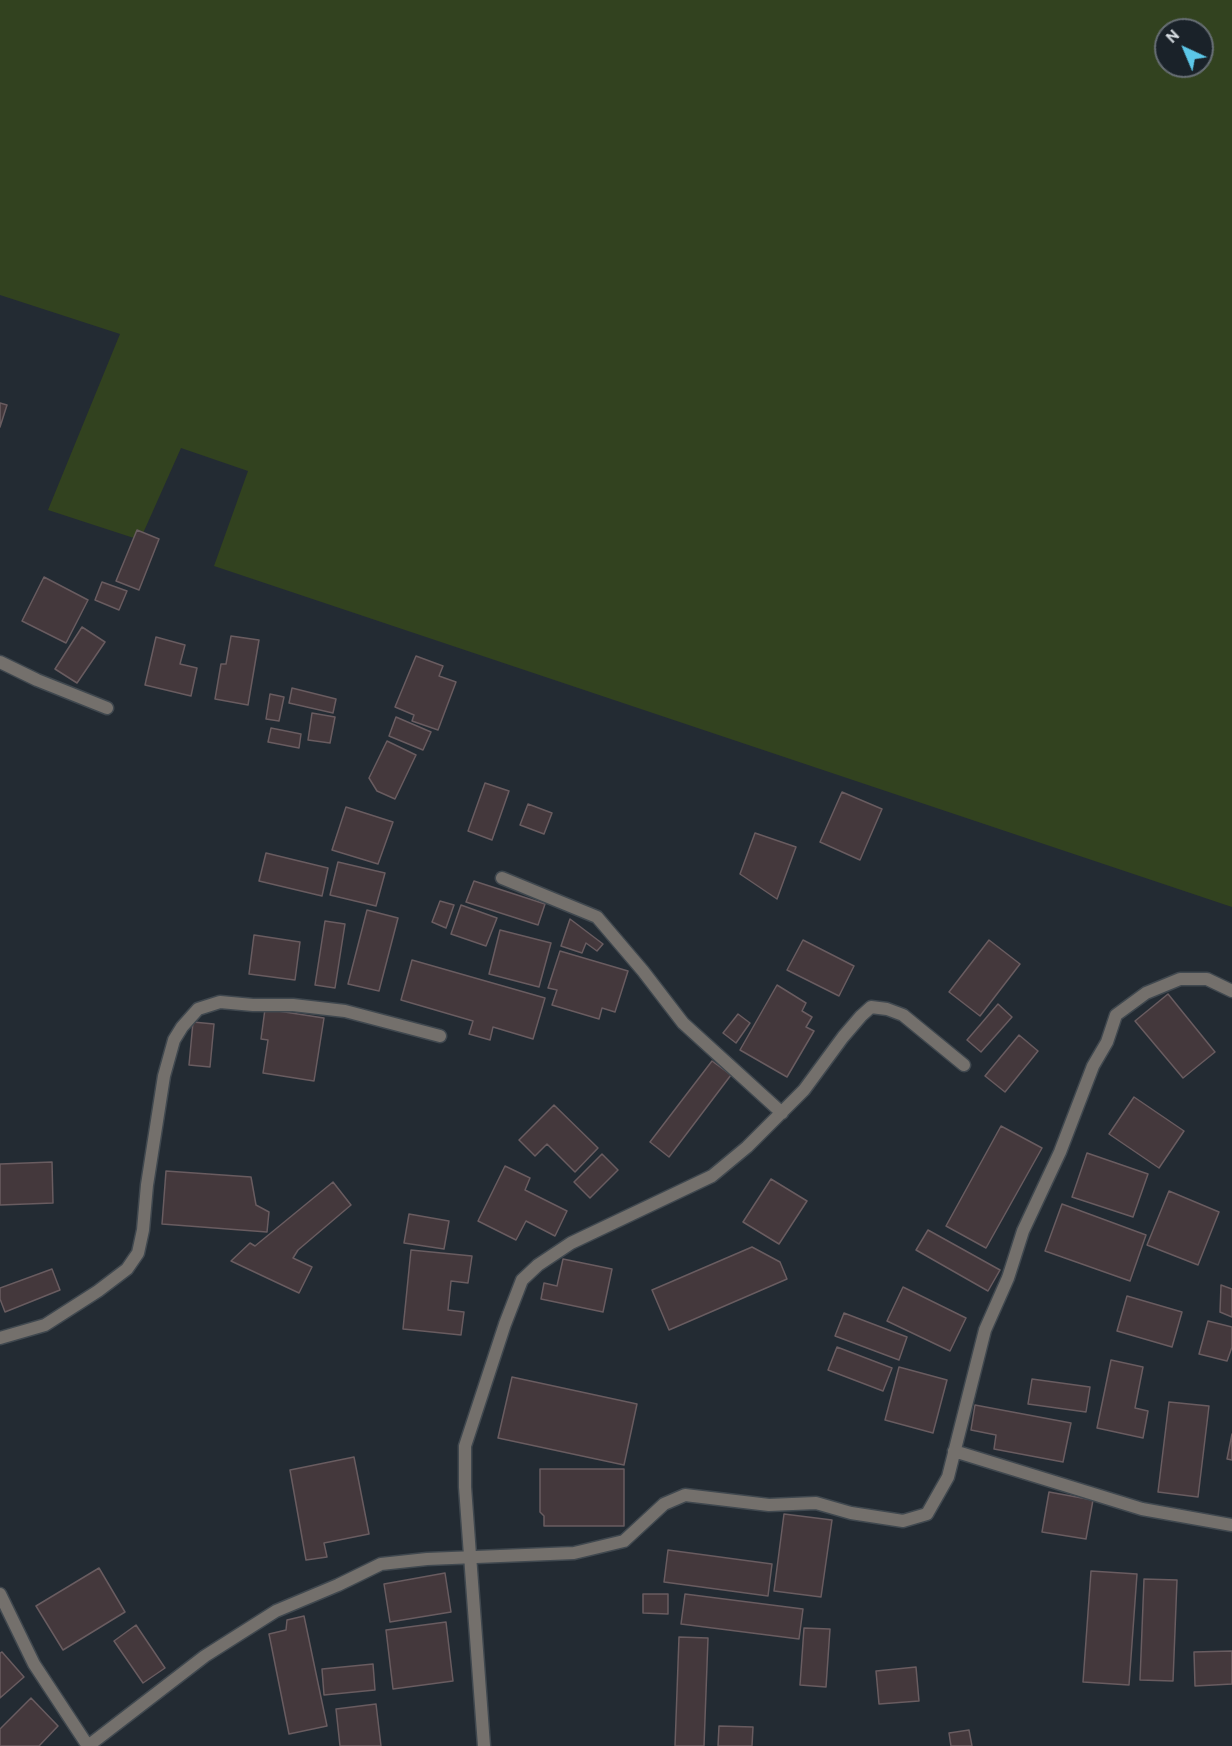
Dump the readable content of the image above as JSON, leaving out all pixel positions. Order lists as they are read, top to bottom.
{
  "north": "top left"
}
